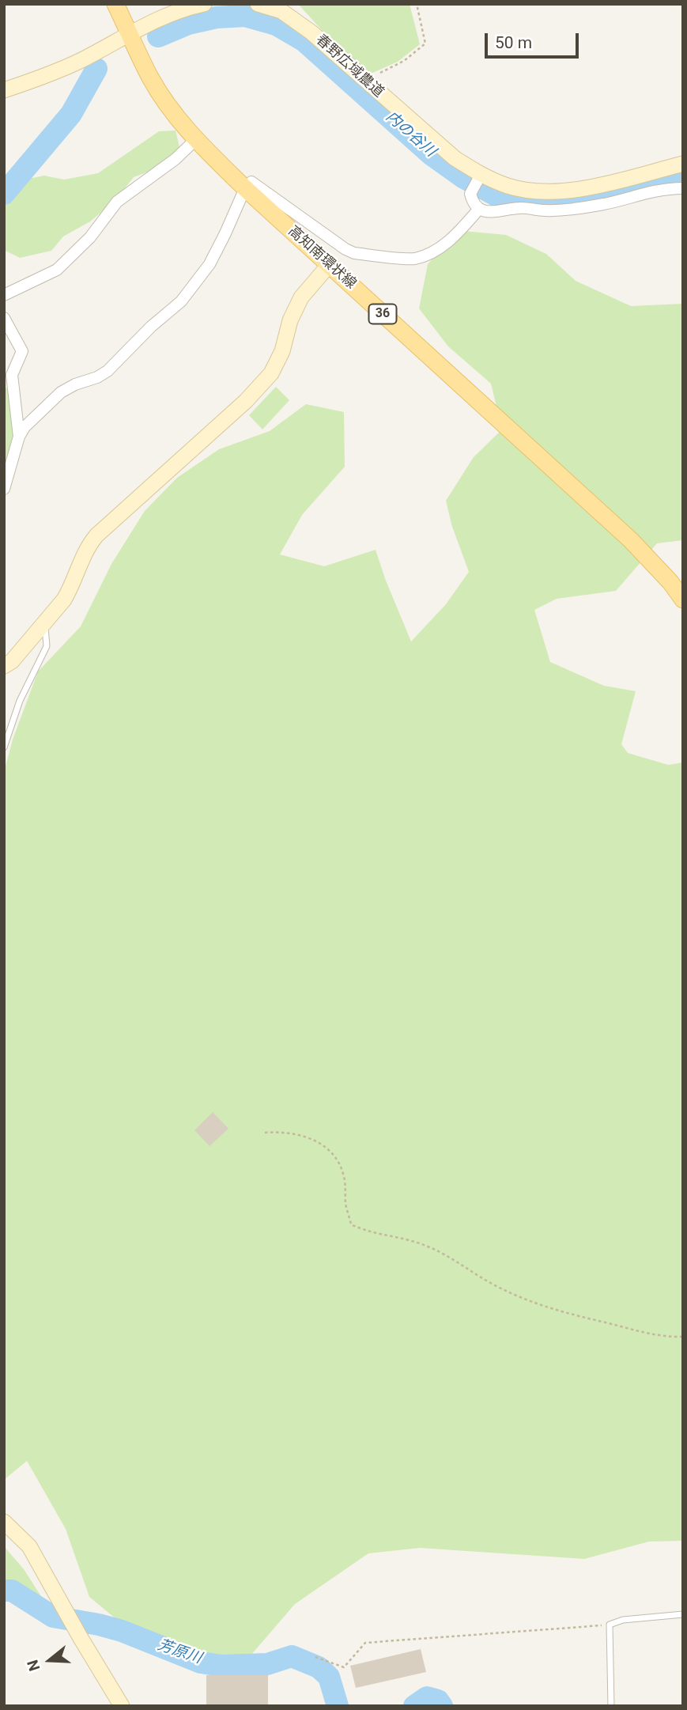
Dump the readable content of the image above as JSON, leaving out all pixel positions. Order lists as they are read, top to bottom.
{
  "streets": {
    "main road": ["高知南環状線", "36"],
    "street": ["春野広域農道"]
  },
  "water": ["内の谷川", "芳原川"],
  "scale_bar": "50 m",
  "north": "left"
}
